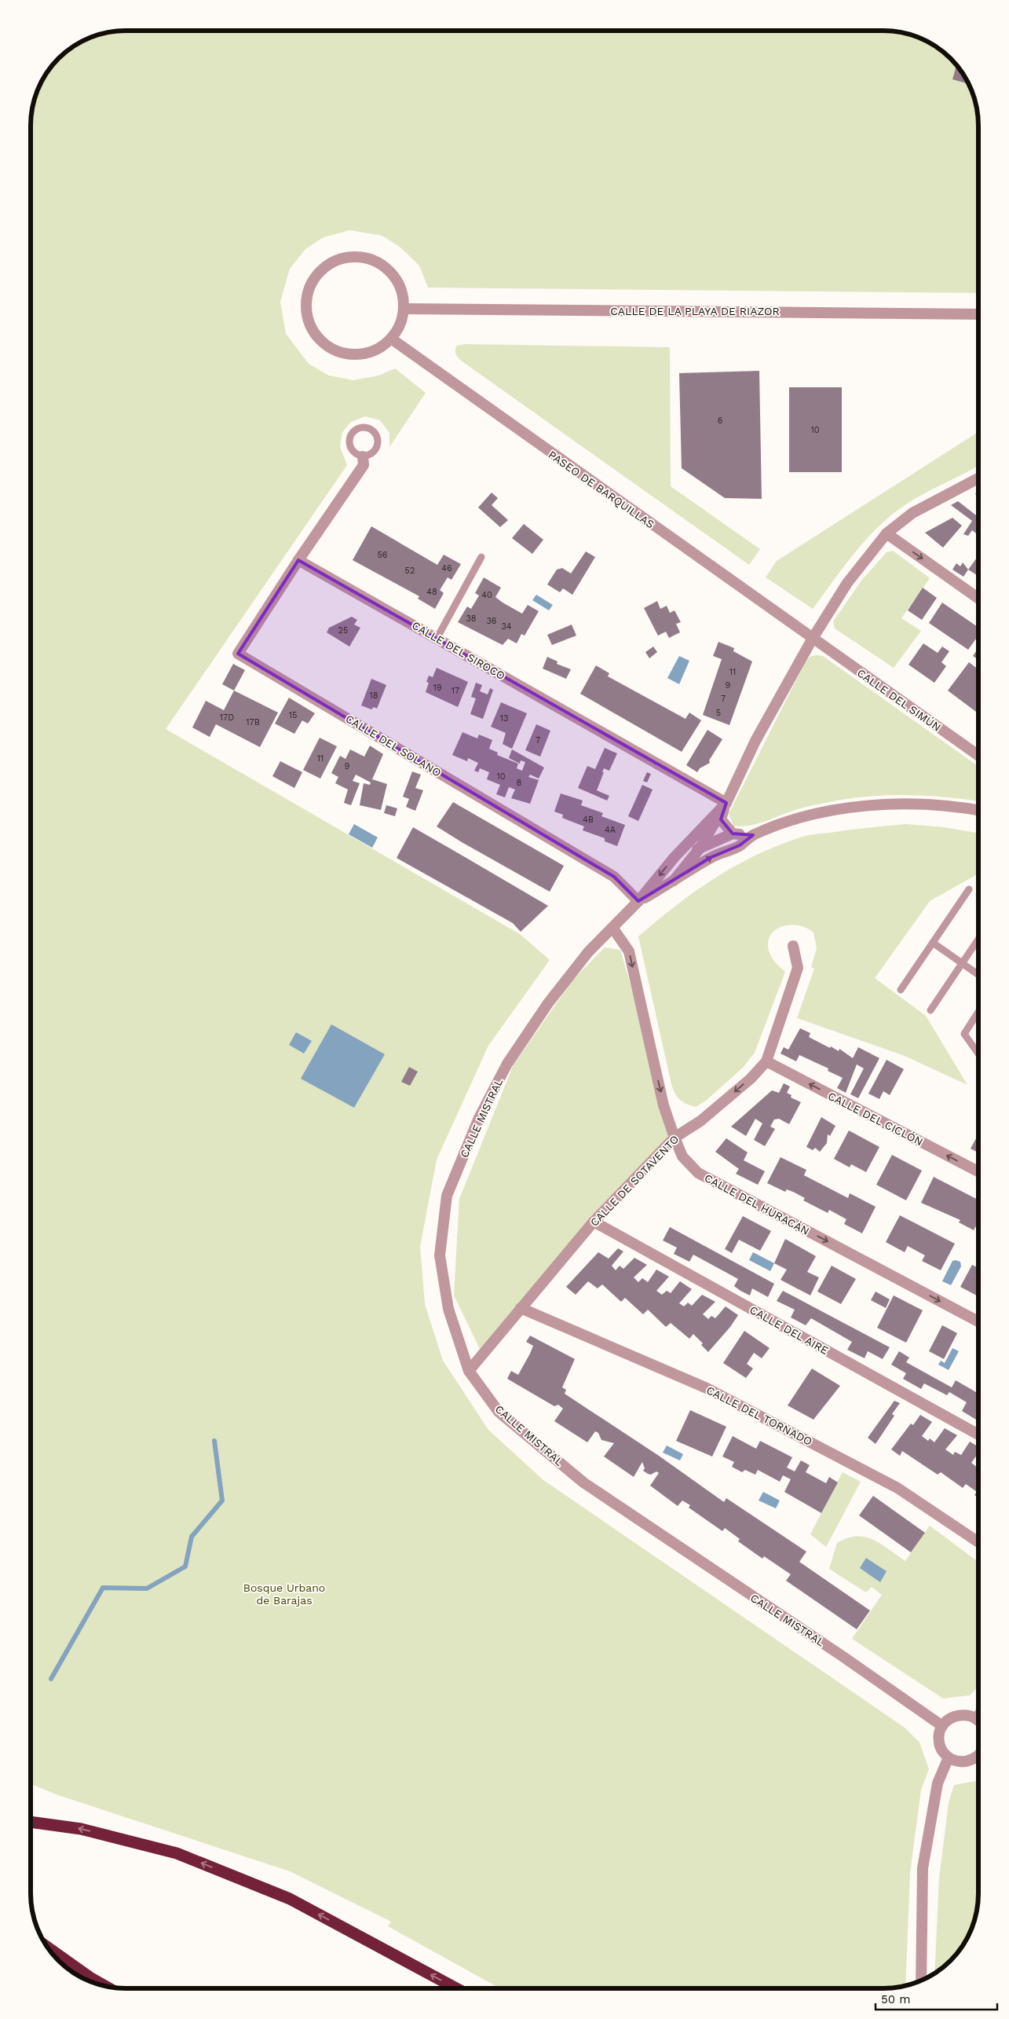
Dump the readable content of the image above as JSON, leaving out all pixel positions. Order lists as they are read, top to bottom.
{
  "streets": {
    "street": [
      "CALLE DE LA PLAYA DE RIAZOR",
      "PASEO DE BARQUILLAS",
      "CALLE DEL SIROCO",
      "CALLE DEL SIMÚN",
      "CALLE DEL SOLANO",
      "CALLE MISTRAL",
      "CALLE DEL CICLÓN",
      "CALLE DE SOTAVENTO",
      "CALLE DEL HURACÁN",
      "CALLE DEL AIRE",
      "CALLE DEL TORNADO"
    ]
  },
  "crossings": [
    ["CALLE DE LA PLAYA DE RIAZOR", "PASEO DE BARQUILLAS"],
    ["PASEO DE BARQUILLAS", "CALLE DEL SIMÚN"],
    ["CALLE DEL SIROCO", "CALLE DEL SOLANO"],
    ["CALLE DEL SOLANO", "CALLE MISTRAL"],
    ["CALLE MISTRAL", "CALLE DE SOTAVENTO"],
    ["CALLE MISTRAL", "CALLE DEL HURACÁN"],
    ["CALLE DEL CICLÓN", "CALLE DE SOTAVENTO"],
    ["CALLE DE SOTAVENTO", "CALLE DEL HURACÁN"],
    ["CALLE DE SOTAVENTO", "CALLE DEL AIRE"],
    ["CALLE DE SOTAVENTO", "CALLE DEL TORNADO"]
  ],
  "one_way": ["CALLE DEL CICLÓN", "CALLE DEL HURACÁN"],
  "parks": ["Bosque Urbano de Barajas"],
  "house_numbers": [
    "6",
    "10",
    "56",
    "46",
    "52",
    "48",
    "40",
    "38",
    "36",
    "34",
    "25",
    "11",
    "9",
    "19",
    "17",
    "18",
    "7",
    "5",
    "15",
    "17D",
    "13",
    "17B",
    "7",
    "11",
    "9",
    "10",
    "8",
    "4B",
    "4A"
  ],
  "scale_bar": "50 m"
}
